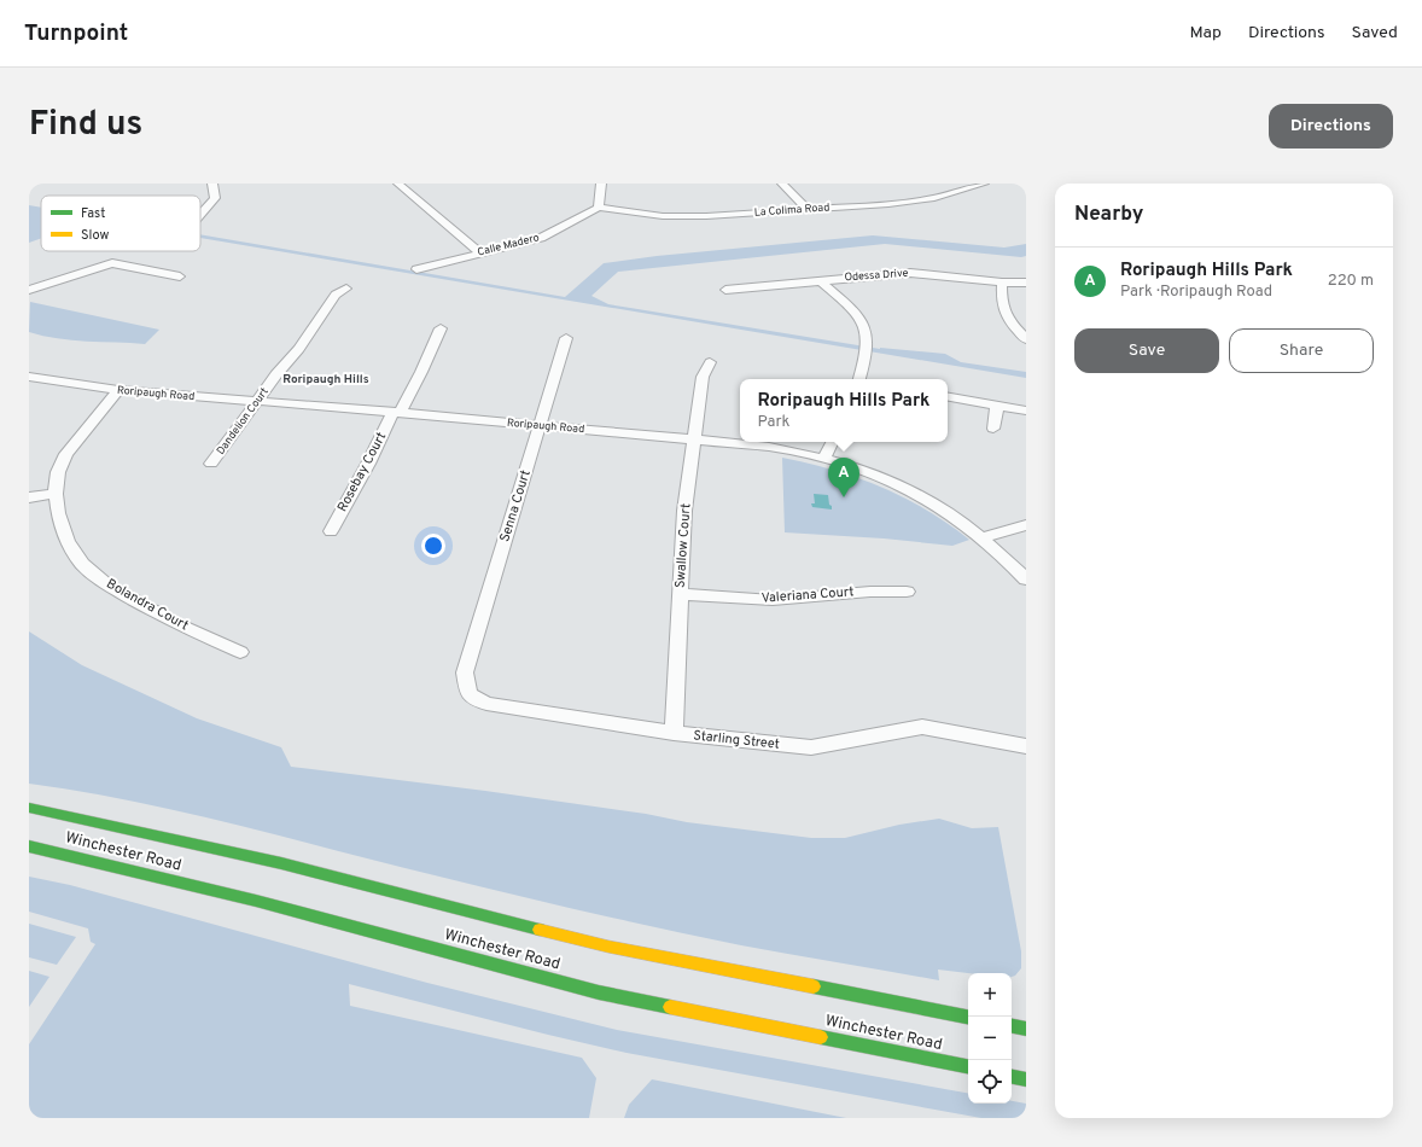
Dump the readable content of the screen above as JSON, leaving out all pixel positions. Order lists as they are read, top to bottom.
{
  "streets": {
    "main road": ["Winchester Road"],
    "street": [
      "La Colima Road",
      "Calle Madero",
      "Odessa Drive",
      "Roripaugh Road",
      "Dandelion Court",
      "Rosebay Court",
      "Senna Court",
      "Swallow Court",
      "Valeriana Court",
      "Bolandra Court",
      "Starling Street"
    ]
  },
  "crossings": [
    ["La Colima Road", "Calle Madero"],
    ["Roripaugh Road", "Dandelion Court"],
    ["Roripaugh Road", "Rosebay Court"],
    ["Roripaugh Road", "Senna Court"],
    ["Roripaugh Road", "Swallow Court"],
    ["Roripaugh Road", "Bolandra Court"],
    ["Senna Court", "Starling Street"],
    ["Swallow Court", "Valeriana Court"],
    ["Swallow Court", "Starling Street"]
  ],
  "districts": ["Roripaugh Hills"],
  "legend": ["Fast", "Slow"],
  "page": {
    "header": "Turnpoint",
    "nav": ["Map", "Directions", "Saved"],
    "title": "Find us",
    "buttons": [
      "Directions",
      ["Save", "Share"]
    ],
    "heading": "Nearby",
    "list": [
      {
        "mark": "A",
        "name": "Roripaugh Hills Park",
        "note": "Park · Roripaugh Road",
        "value": "220 m"
      }
    ],
    "popup": ["Roripaugh Hills Park", "Park"],
    "pins": "A",
    "map_buttons": ["+", "−"]
  }
}
